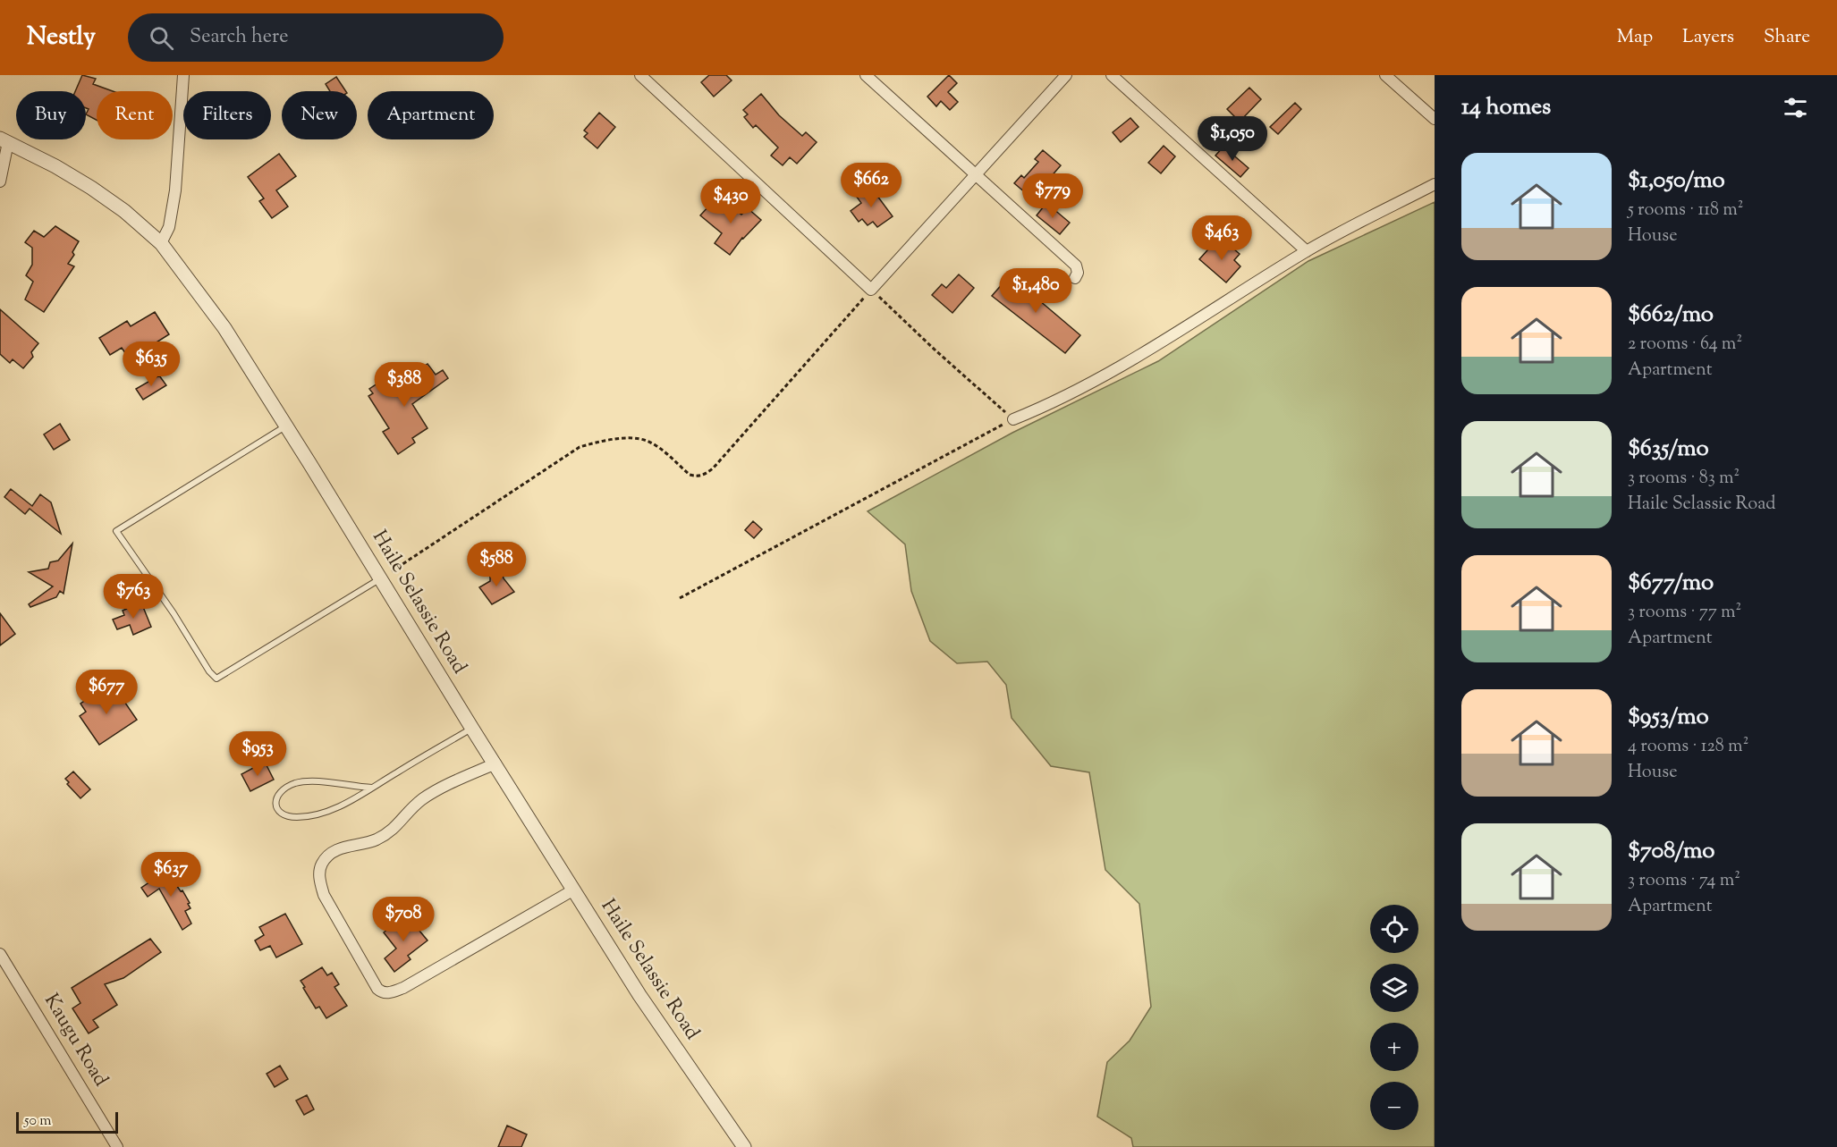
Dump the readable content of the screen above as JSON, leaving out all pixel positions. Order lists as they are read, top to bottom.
{
  "streets": {
    "street": ["Haile Selassie Road", "Kaugu Road"]
  },
  "scale_bar": "50 m",
  "page": {
    "header": "Nestly",
    "search": "Search here",
    "nav": ["Map", "Layers", "Share"],
    "heading": "14 homes",
    "chip": [
      "Buy",
      "Rent",
      "Filters",
      "New",
      "Apartment"
    ],
    "price": [
      "$1,050",
      "$662",
      "$779",
      "$430",
      "$463",
      "$1,480",
      "$635",
      "$388",
      "$588",
      "$763",
      "$677",
      "$953",
      "$637",
      "$708"
    ],
    "list": [
      {
        "name": "$1,050/mo",
        "note": "5 rooms · 118 m² · House"
      },
      {
        "name": "$662/mo",
        "note": "2 rooms · 64 m² · Apartment"
      },
      {
        "name": "$635/mo",
        "note": "3 rooms · 83 m² · Haile Selassie Road"
      },
      {
        "name": "$677/mo",
        "note": "3 rooms · 77 m² · Apartment"
      },
      {
        "name": "$953/mo",
        "note": "4 rooms · 128 m² · House"
      },
      {
        "name": "$708/mo",
        "note": "3 rooms · 74 m² · Apartment"
      }
    ],
    "map_buttons": ["+", "−"],
    "scale": "50 m"
  }
}
